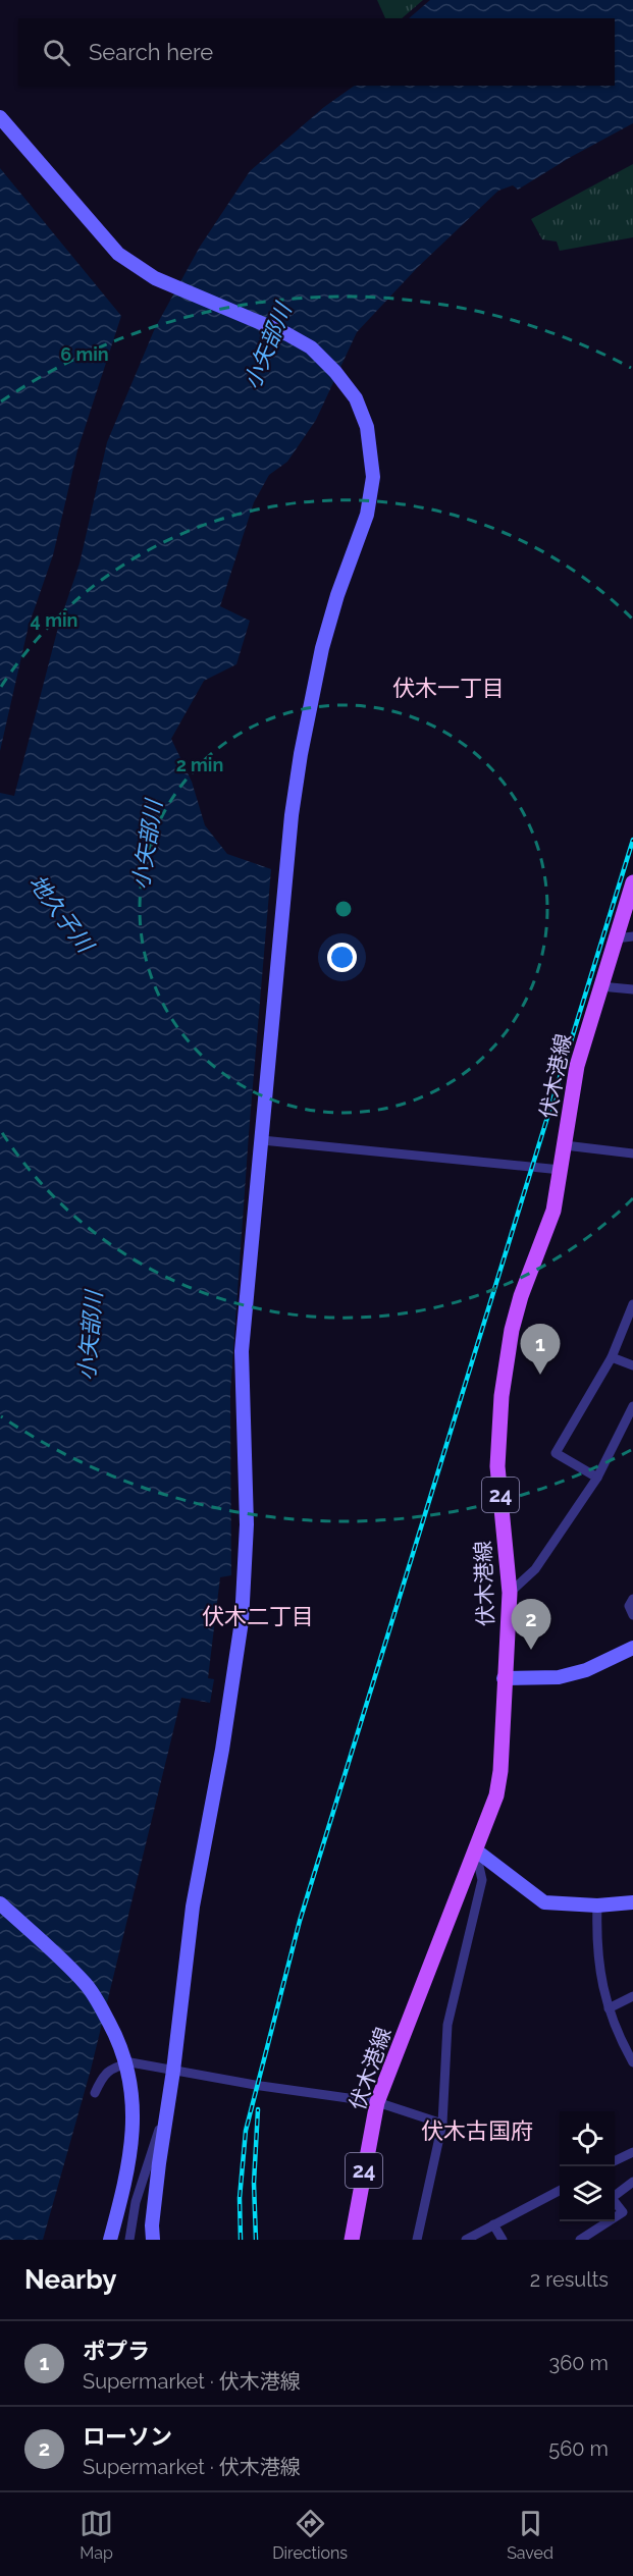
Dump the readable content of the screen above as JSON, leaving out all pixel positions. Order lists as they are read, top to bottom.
{
  "streets": {
    "main road": ["伏木港線", "24"]
  },
  "districts": ["伏木一丁目", "伏木二丁目", "伏木古国府"],
  "water": ["小矢部川", "地久子川"],
  "page": {
    "search": "Search here",
    "pins": ["1", "2"],
    "heading": ["Nearby", "2 results"],
    "list": [
      {
        "mark": "1",
        "name": "ポプラ",
        "note": "Supermarket · 伏木港線",
        "value": "360 m"
      },
      {
        "mark": "2",
        "name": "ローソン",
        "note": "Supermarket · 伏木港線",
        "value": "560 m"
      }
    ],
    "nav": ["Map", "Directions", "Saved"]
  },
  "rings": ["6 min", "4 min", "2 min"]
}
